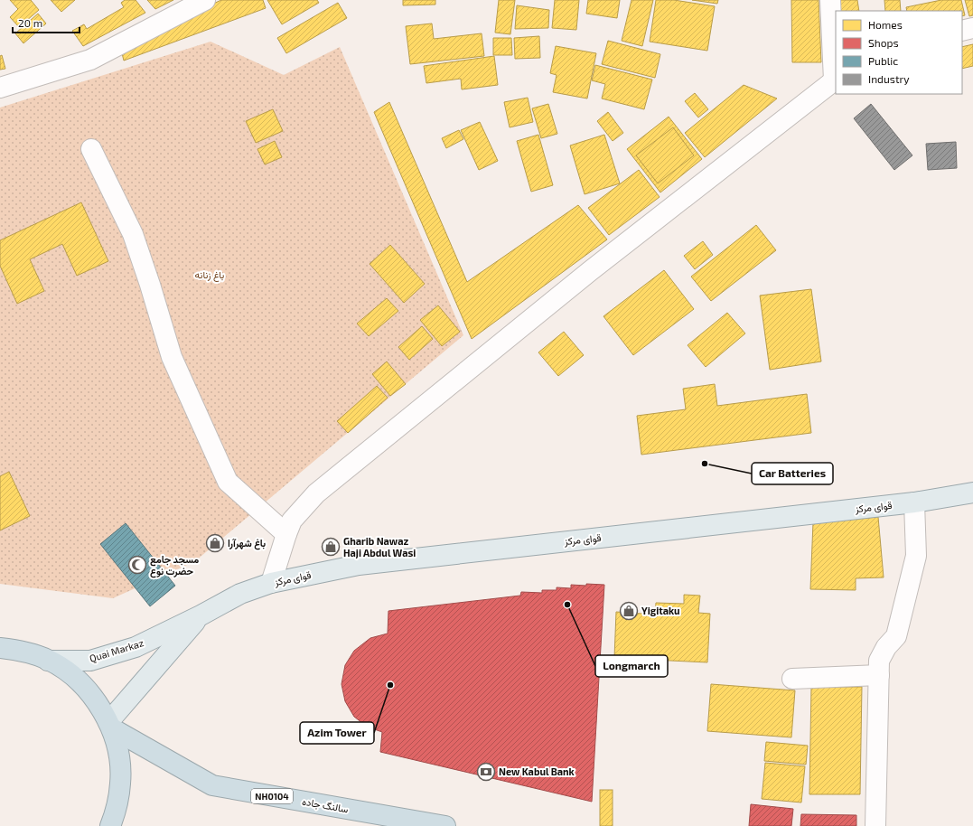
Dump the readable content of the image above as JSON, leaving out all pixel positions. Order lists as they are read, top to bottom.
{
  "streets": {
    "highway": ["NH0104", "سالنگ جاده"],
    "main road": ["قوای مرکز", "Quai Markaz"]
  },
  "crossings": [
    ["قوای مرکز", "Quai Markaz"],
    ["Quai Markaz", "NH0104"],
    ["NH0104", "سالنگ جاده"]
  ],
  "parks": ["باغ زنانه"],
  "places": {
    "other": ["Car Batteries", "Longmarch", "Azim Tower"],
    "shop": ["باغ شهرآرا", "Gharib Nawaz Haji Abdul Wasi", "Yigitaku"],
    "mosque": ["مسجد جامع حضرت نوع"],
    "bank": ["New Kabul Bank"]
  },
  "legend": [
    "Homes",
    "Shops",
    "Public",
    "Industry"
  ],
  "scale_bar": "20 m"
}
